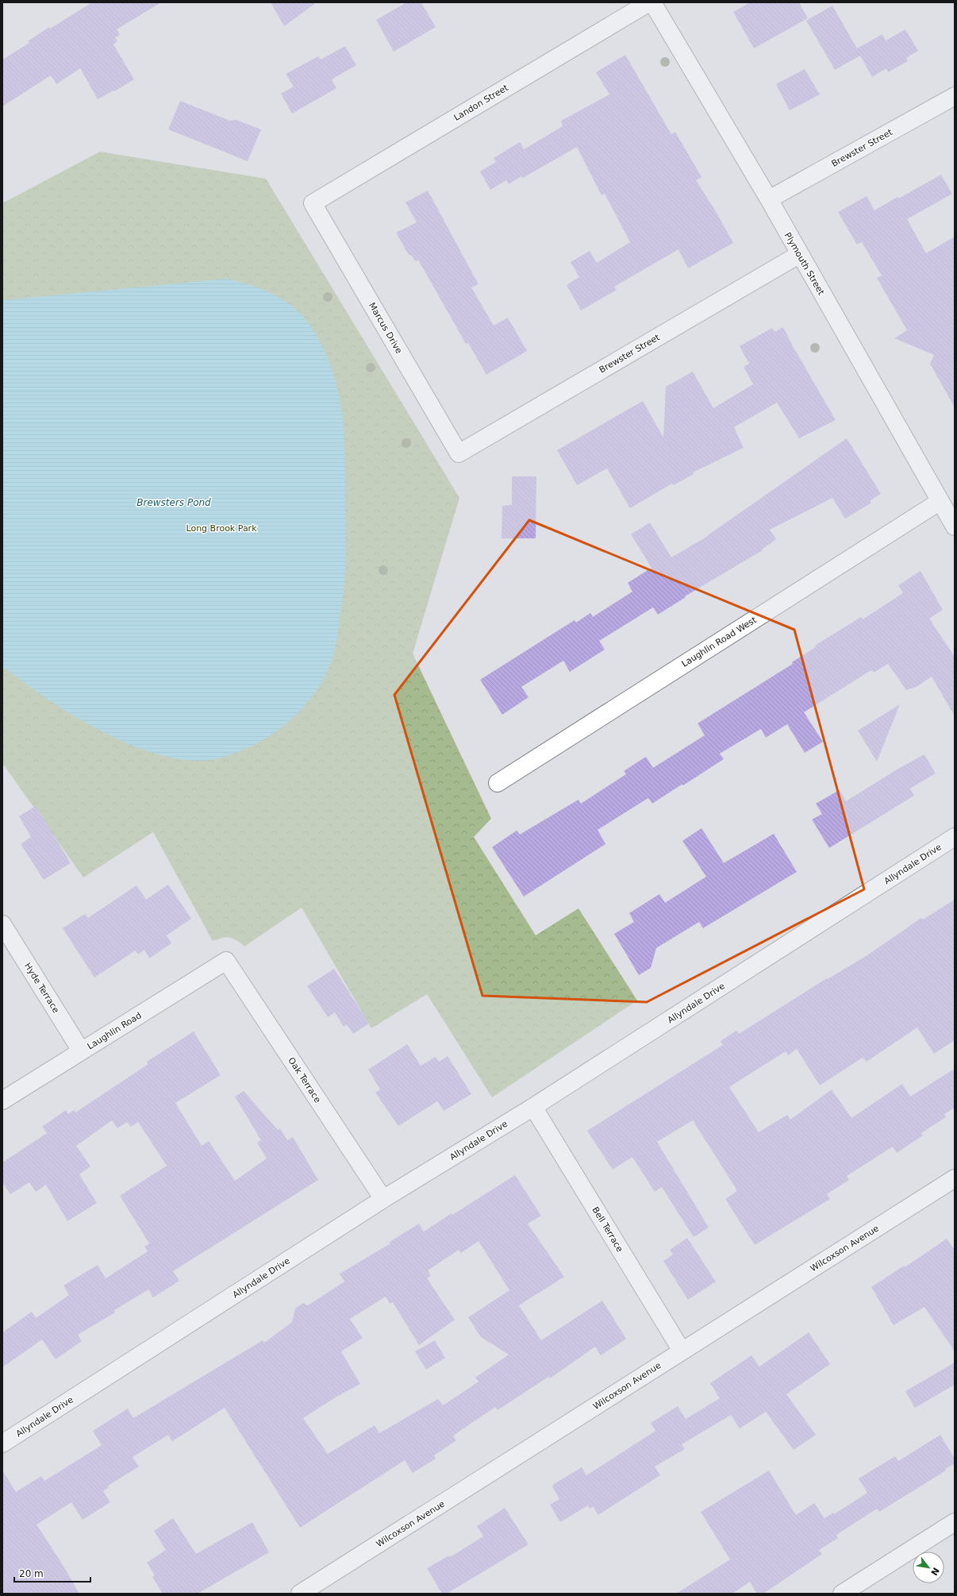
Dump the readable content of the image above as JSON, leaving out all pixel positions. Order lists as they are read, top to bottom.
{
  "streets": {
    "street": [
      "Landon Street",
      "Brewster Street",
      "Plymouth Street",
      "Marcus Drive",
      "Laughlin Road West",
      "Allyndale Drive",
      "Hyde Terrace",
      "Laughlin Road",
      "Oak Terrace",
      "Bell Terrace",
      "Wilcoxson Avenue"
    ]
  },
  "crossings": [
    ["Landon Street", "Marcus Drive"],
    ["Brewster Street", "Plymouth Street"],
    ["Brewster Street", "Marcus Drive"],
    ["Plymouth Street", "Laughlin Road West"],
    ["Allyndale Drive", "Oak Terrace"],
    ["Allyndale Drive", "Bell Terrace"],
    ["Hyde Terrace", "Laughlin Road"],
    ["Laughlin Road", "Oak Terrace"],
    ["Bell Terrace", "Wilcoxson Avenue"]
  ],
  "water": ["Brewsters Pond"],
  "parks": ["Long Brook Park"],
  "scale_bar": "20 m",
  "north": "bottom right"
}
